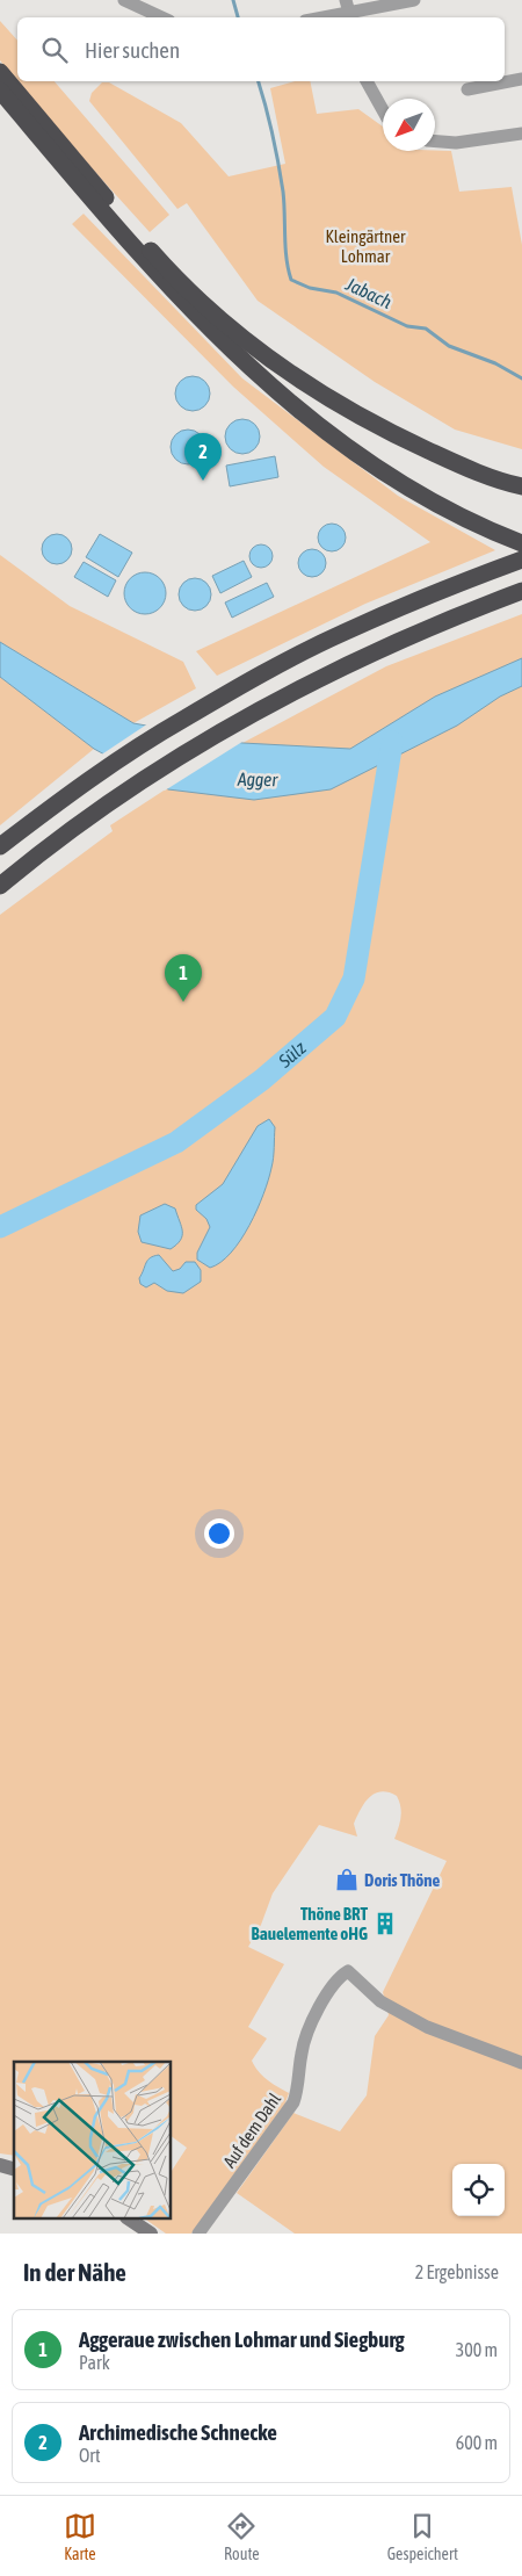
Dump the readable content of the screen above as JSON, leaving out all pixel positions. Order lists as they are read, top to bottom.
{
  "streets": {
    "street": ["Auf dem Dahl"]
  },
  "water": ["Jabach", "Agger", "Sülz"],
  "parks": ["Kleingärtner Lohmar"],
  "places": {
    "shop": ["Doris Thöne"],
    "building": ["Thöne BRT Bauelemente oHG"]
  },
  "north": "bottom left",
  "page": {
    "search": "Hier suchen",
    "pins": ["2", "1"],
    "heading": ["In der Nähe", "2 Ergebnisse"],
    "list": [
      {
        "mark": "1",
        "name": "Aggeraue zwischen Lohmar und Siegburg",
        "note": "Park",
        "value": "300 m"
      },
      {
        "mark": "2",
        "name": "Archimedische Schnecke",
        "note": "Ort",
        "value": "600 m"
      }
    ],
    "nav": ["Karte", "Route", "Gespeichert"]
  }
}
